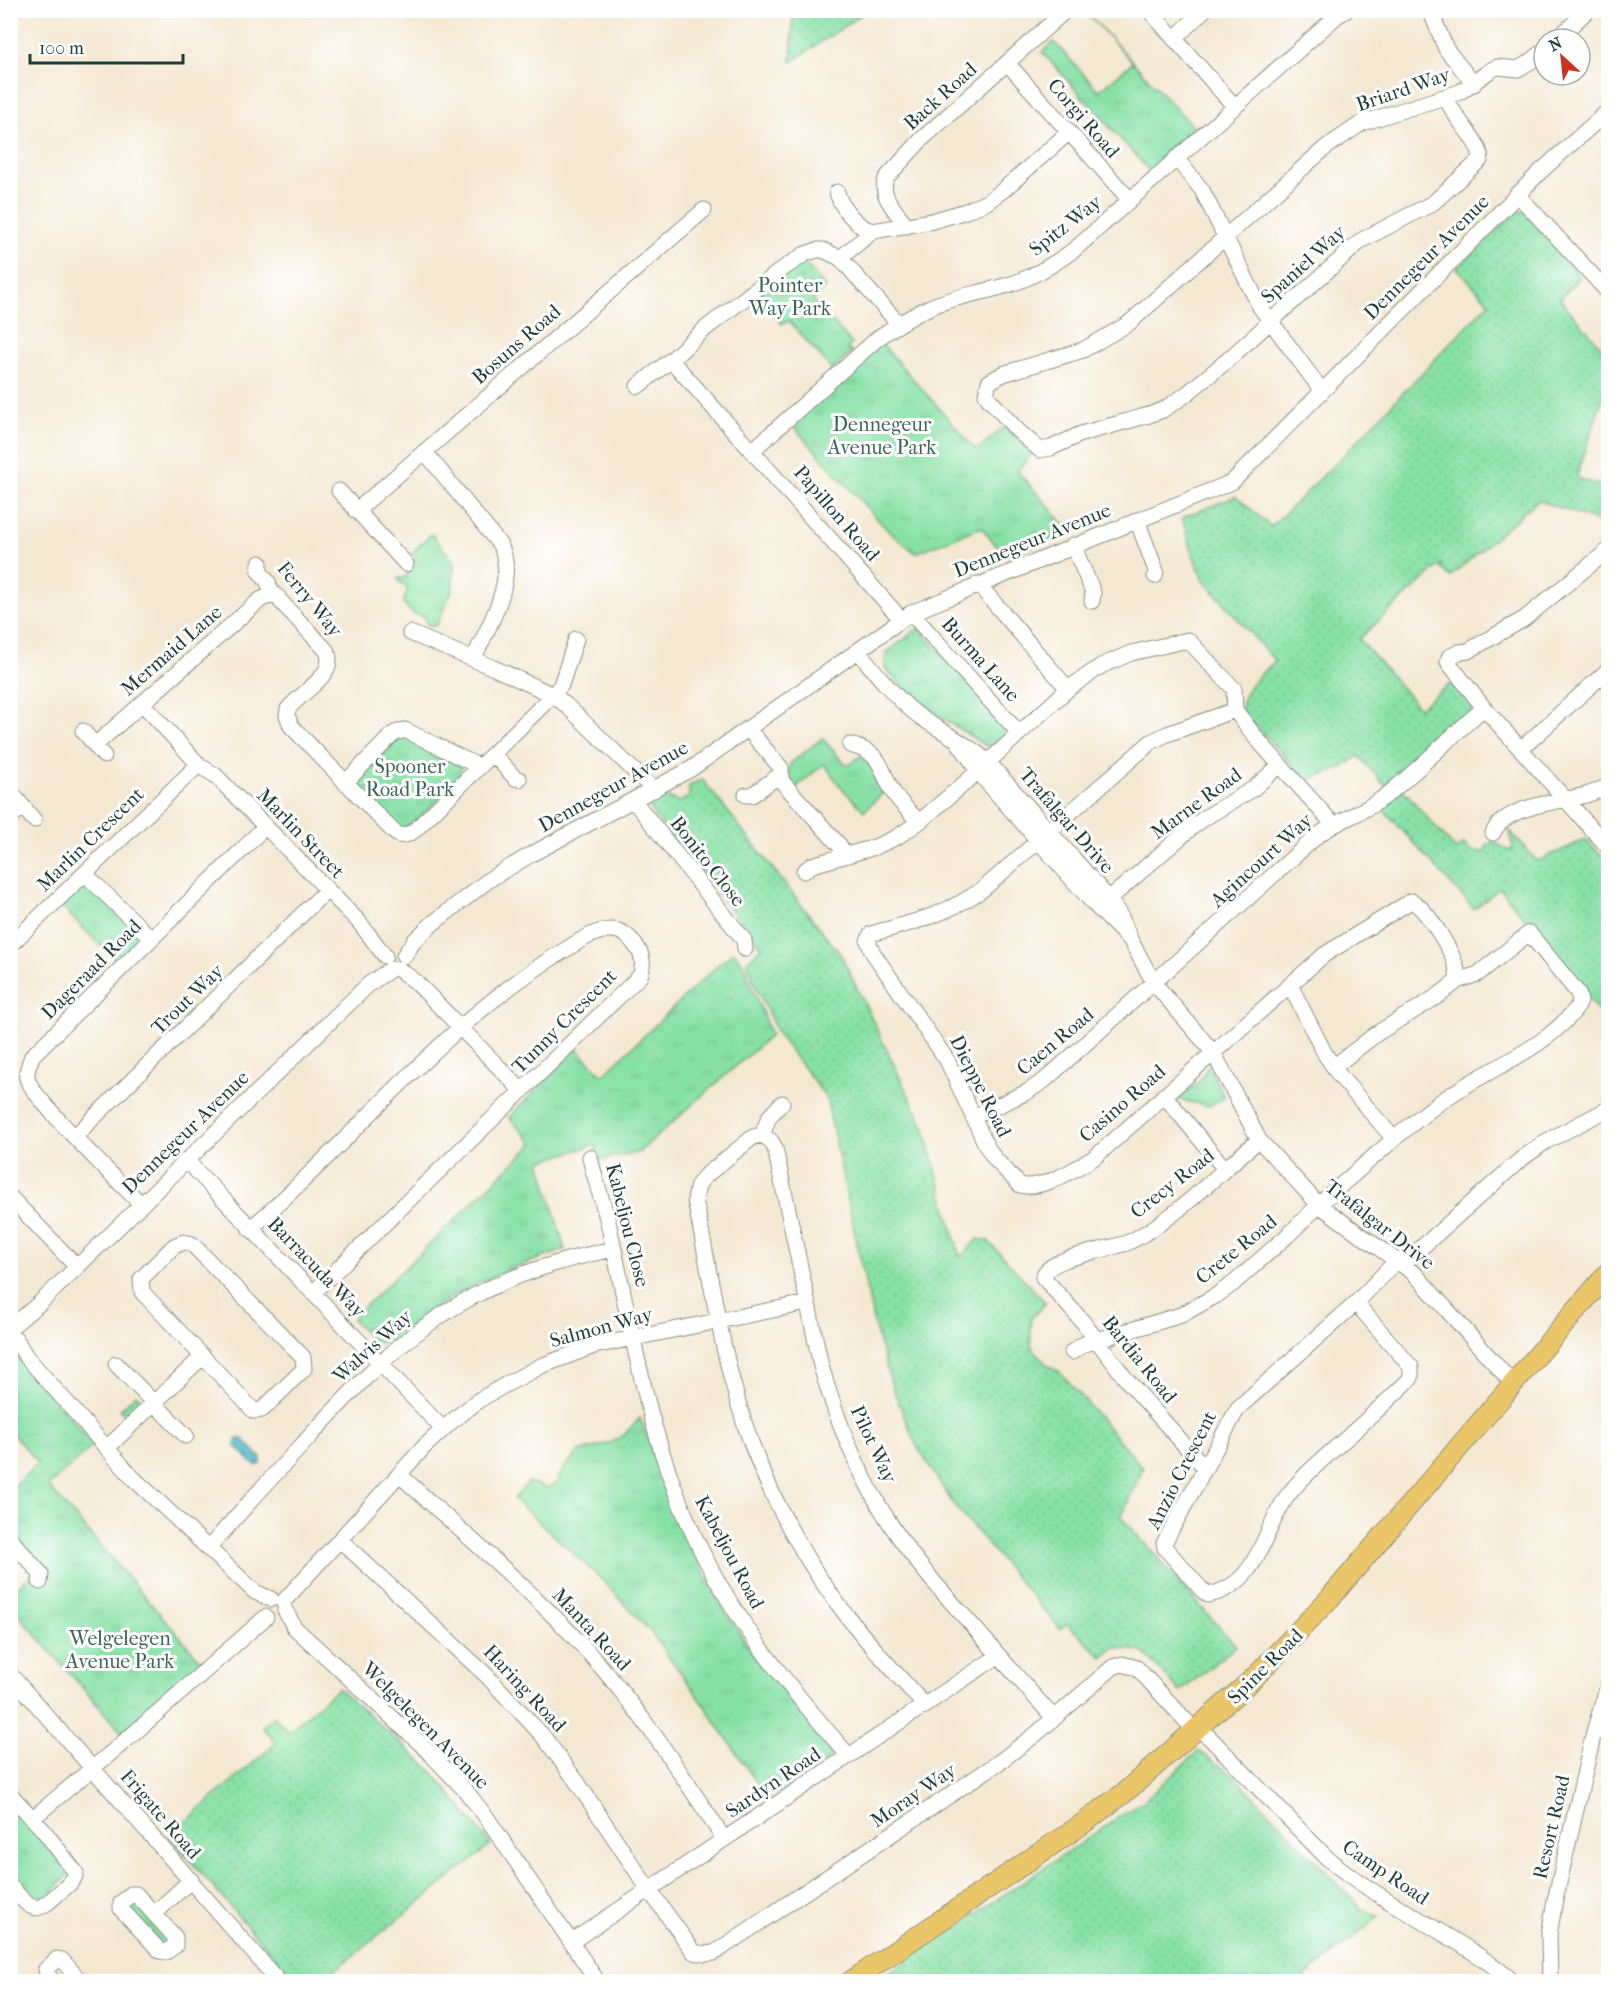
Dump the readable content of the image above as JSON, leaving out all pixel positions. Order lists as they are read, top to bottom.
{
  "streets": {
    "main road": ["Spine Road"],
    "street": [
      "Briard Way",
      "Back Road",
      "Corgi Road",
      "Spitz Way",
      "Dennegeur Avenue",
      "Spaniel Way",
      "Bosuns Road",
      "Papillon Road",
      "Ferry Way",
      "Mermaid Lane",
      "Burma Lane",
      "Marne Road",
      "Trafalgar Drive",
      "Marlin Street",
      "Marlin Crescent",
      "Agincourt Way",
      "Bonito Close",
      "Dageraad Road",
      "Trout Way",
      "Tunny Crescent",
      "Caen Road",
      "Dieppe Road",
      "Casino Road",
      "Crecy Road",
      "Kabeljou Close",
      "Crete Road",
      "Barracuda Way",
      "Salmon Way",
      "Walvis Way",
      "Bardia Road",
      "Pilot Way",
      "Anzio Crescent",
      "Kabeljou Road",
      "Manta Road",
      "Haring Road",
      "Welgelegen Avenue",
      "Sardyn Road",
      "Moray Way",
      "Frigate Road",
      "Resort Road",
      "Camp Road"
    ]
  },
  "crossings": [
    ["Briard Way", "Spaniel Way"],
    ["Back Road", "Corgi Road"],
    ["Corgi Road", "Spitz Way"],
    ["Spitz Way", "Papillon Road"],
    ["Dennegeur Avenue", "Papillon Road"],
    ["Dennegeur Avenue", "Burma Lane"],
    ["Dennegeur Avenue", "Trafalgar Drive"],
    ["Dennegeur Avenue", "Marlin Street"],
    ["Dennegeur Avenue", "Bonito Close"],
    ["Dennegeur Avenue", "Dageraad Road"],
    ["Dennegeur Avenue", "Barracuda Way"],
    ["Dennegeur Avenue", "Welgelegen Avenue"],
    ["Papillon Road", "Burma Lane"],
    ["Ferry Way", "Mermaid Lane"],
    ["Mermaid Lane", "Marlin Street"],
    ["Marne Road", "Trafalgar Drive"],
    ["Trafalgar Drive", "Agincourt Way"],
    ["Trafalgar Drive", "Caen Road"],
    ["Trafalgar Drive", "Dieppe Road"],
    ["Trafalgar Drive", "Casino Road"],
    ["Trafalgar Drive", "Crecy Road"],
    ["Trafalgar Drive", "Crete Road"],
    ["Trafalgar Drive", "Anzio Crescent"],
    ["Trafalgar Drive", "Spine Road"],
    ["Marlin Street", "Marlin Crescent"],
    ["Marlin Street", "Dageraad Road"],
    ["Marlin Street", "Trout Way"],
    ["Marlin Street", "Tunny Crescent"],
    ["Agincourt Way", "Caen Road"],
    ["Dageraad Road", "Trout Way"],
    ["Tunny Crescent", "Barracuda Way"],
    ["Caen Road", "Dieppe Road"],
    ["Dieppe Road", "Casino Road"],
    ["Casino Road", "Crete Road"],
    ["Crecy Road", "Bardia Road"],
    ["Kabeljou Close", "Salmon Way"],
    ["Kabeljou Close", "Walvis Way"],
    ["Kabeljou Close", "Kabeljou Road"],
    ["Crete Road", "Bardia Road"],
    ["Barracuda Way", "Salmon Way"],
    ["Barracuda Way", "Walvis Way"],
    ["Salmon Way", "Pilot Way"],
    ["Salmon Way", "Kabeljou Road"],
    ["Salmon Way", "Manta Road"],
    ["Salmon Way", "Haring Road"],
    ["Salmon Way", "Welgelegen Avenue"],
    ["Salmon Way", "Frigate Road"],
    ["Walvis Way", "Welgelegen Avenue"],
    ["Bardia Road", "Anzio Crescent"],
    ["Pilot Way", "Sardyn Road"],
    ["Pilot Way", "Moray Way"],
    ["Kabeljou Road", "Sardyn Road"],
    ["Manta Road", "Sardyn Road"],
    ["Spine Road", "Moray Way"],
    ["Spine Road", "Camp Road"],
    ["Haring Road", "Sardyn Road"],
    ["Haring Road", "Moray Way"],
    ["Welgelegen Avenue", "Sardyn Road"],
    ["Sardyn Road", "Moray Way"],
    ["Moray Way", "Camp Road"]
  ],
  "parks": [
    "Pointer Way Park",
    "Dennegeur Avenue Park",
    "Spooner Road Park",
    "Welgelegen Avenue Park"
  ],
  "scale_bar": "100 m",
  "north": "top left"
}
